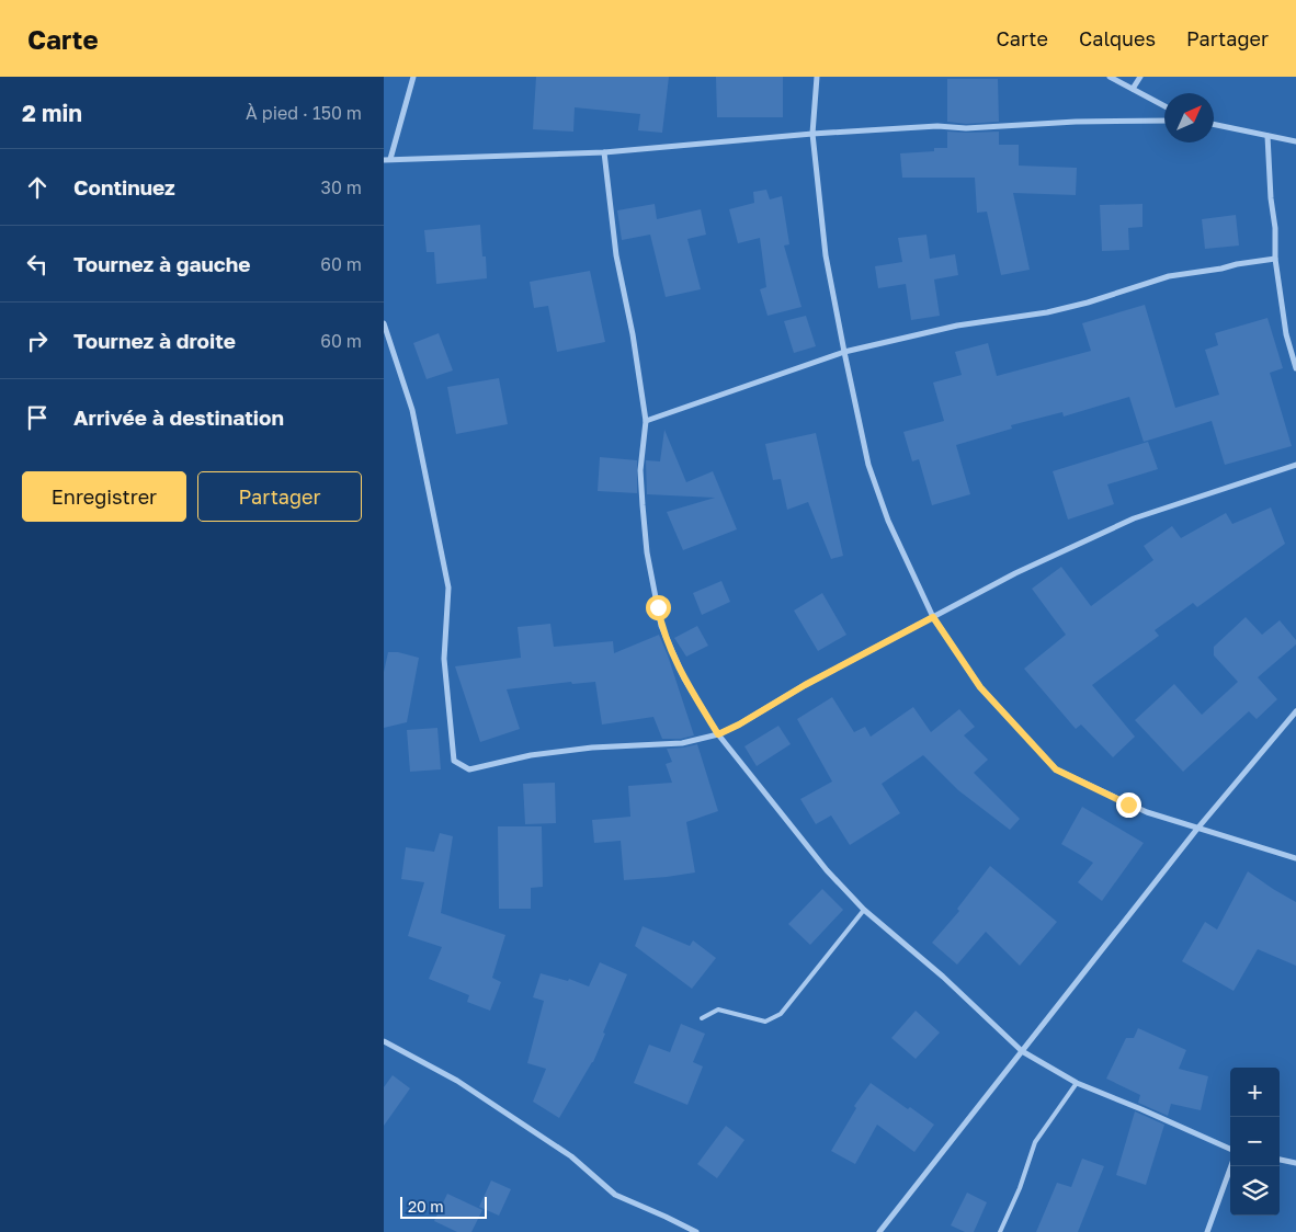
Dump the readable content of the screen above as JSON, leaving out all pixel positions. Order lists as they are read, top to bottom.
{
  "scale_bar": "20 m",
  "north": "top right",
  "page": {
    "header": "Carte",
    "nav": ["Carte", "Calques", "Partager"],
    "heading": ["2 min", "À pied · 150 m"],
    "list": [
      ["Continuez", "30 m"],
      ["Tournez à gauche", "60 m"],
      ["Tournez à droite", "60 m"],
      "Arrivée à destination"
    ],
    "buttons": ["Enregistrer", "Partager"],
    "map_buttons": ["+", "−"],
    "scale": "20 m"
  }
}
